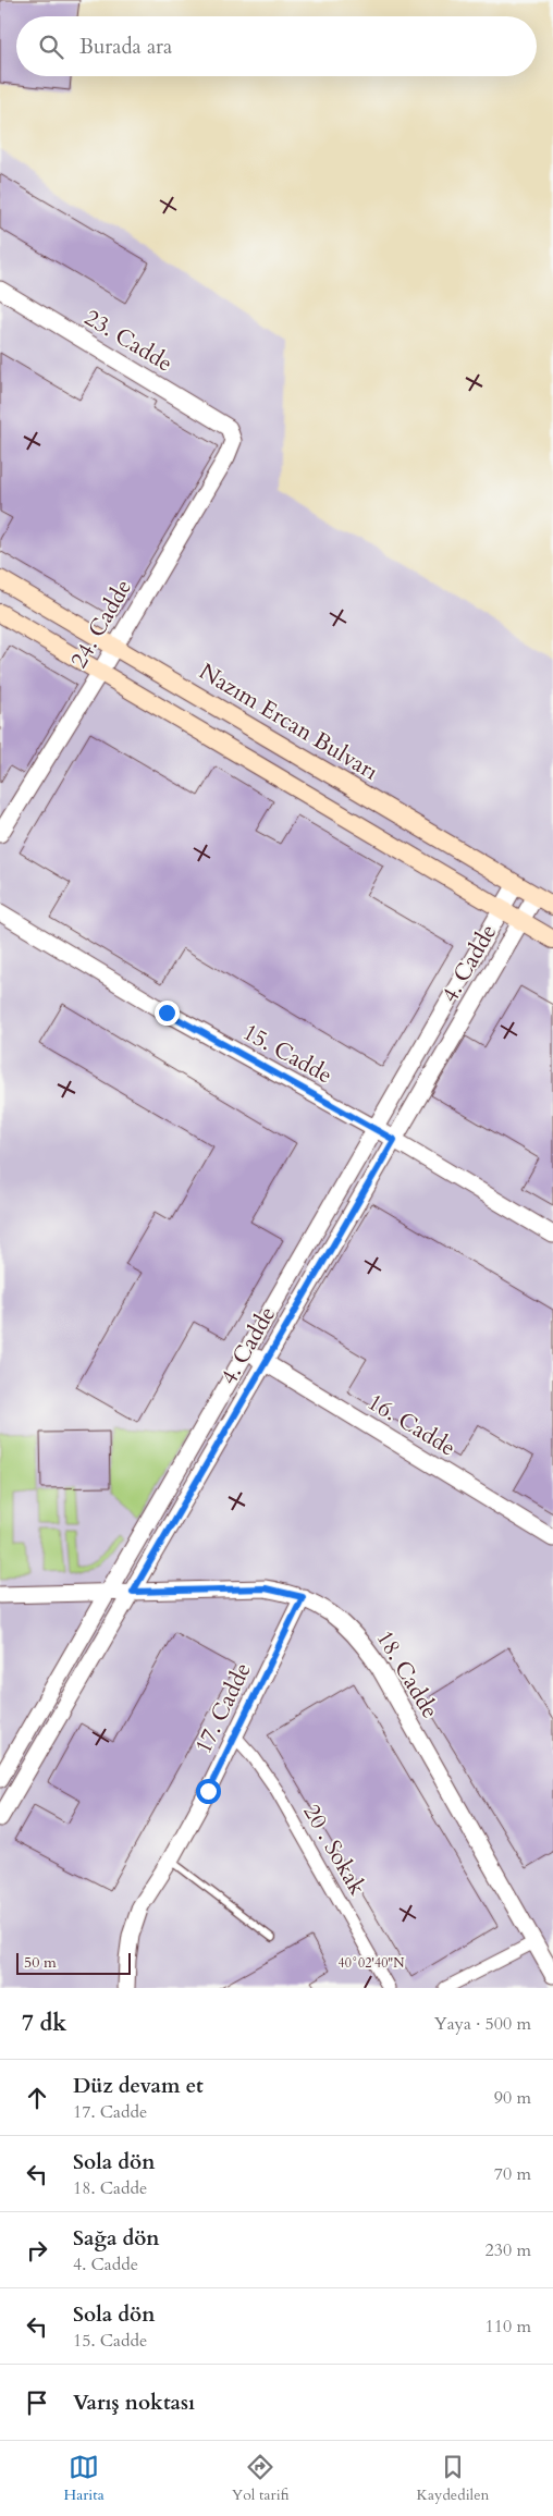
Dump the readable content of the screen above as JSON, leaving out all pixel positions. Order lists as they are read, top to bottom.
{
  "streets": {
    "main road": ["Nazım Ercan Bulvarı"],
    "street": [
      "23. Cadde",
      "24. Cadde",
      "4. Cadde",
      "15. Cadde",
      "16. Cadde",
      "18. Cadde",
      "17. Cadde",
      "20 . Sokak"
    ]
  },
  "crossings": [
    ["23. Cadde", "24. Cadde"],
    ["24. Cadde", "Nazım Ercan Bulvarı"],
    ["Nazım Ercan Bulvarı", "4. Cadde"],
    ["4. Cadde", "15. Cadde"],
    ["4. Cadde", "16. Cadde"],
    ["4. Cadde", "18. Cadde"],
    ["18. Cadde", "17. Cadde"],
    ["17. Cadde", "20 . Sokak"]
  ],
  "scale_bar": "50 m",
  "page": {
    "search": "Burada ara",
    "scale": "50 m",
    "heading": ["7 dk", "Yaya · 500 m"],
    "list": [
      ["Düz devam et", "17. Cadde", "90 m"],
      ["Sola dön", "18. Cadde", "70 m"],
      ["Sağa dön", "4. Cadde", "230 m"],
      ["Sola dön", "15. Cadde", "110 m"],
      "Varış noktası"
    ],
    "nav": ["Harita", "Yol tarifi", "Kaydedilen"]
  },
  "coordinates": ["40°02'40\"N"]
}
